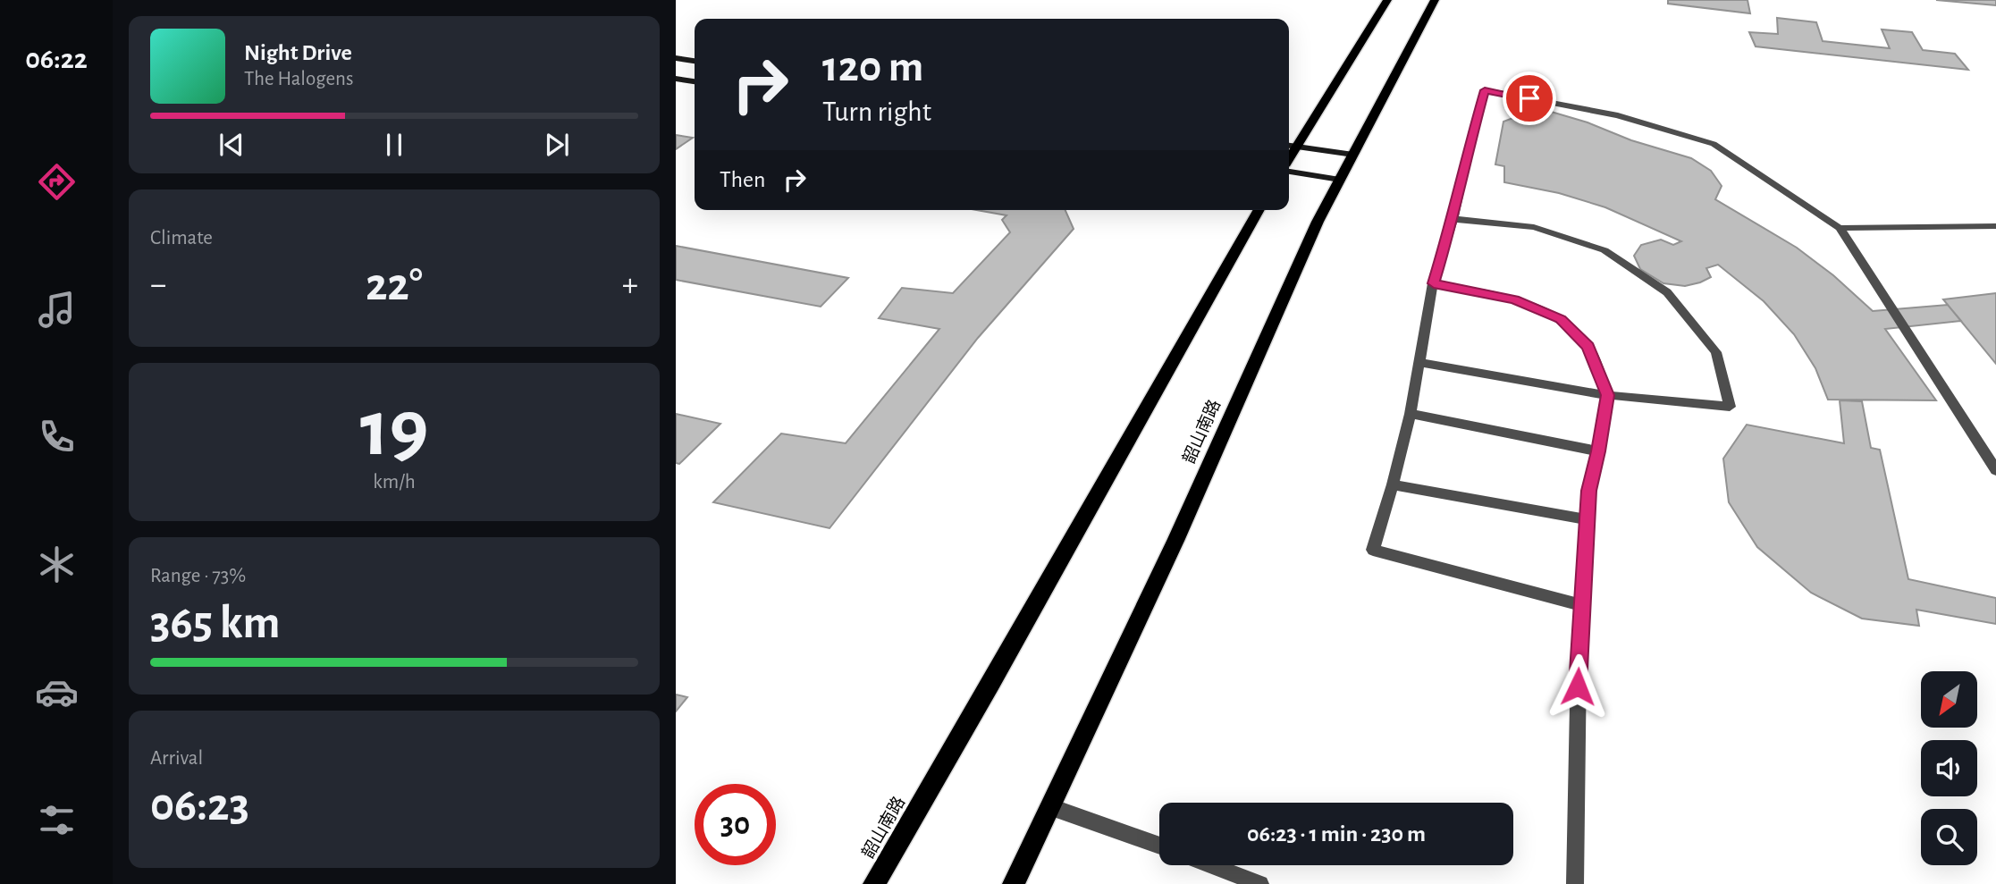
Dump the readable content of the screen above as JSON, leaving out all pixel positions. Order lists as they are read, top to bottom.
{
  "streets": {
    "main road": ["韶山南路"]
  },
  "north": "bottom left",
  "page": {
    "tabs": "06:22",
    "turn": ["120 m", "Turn right"],
    "song": ["Night Drive", "The Halogens"],
    "then": "Then",
    "tile": [
      "Climate",
      ["19", "km/h"],
      ["Range · 73%", "365 km"],
      ["Arrival", "06:23"]
    ],
    "heat": ["−", "22°", "+"],
    "limit": "30",
    "trip": "06:23 · 1 min · 230 m"
  }
}
